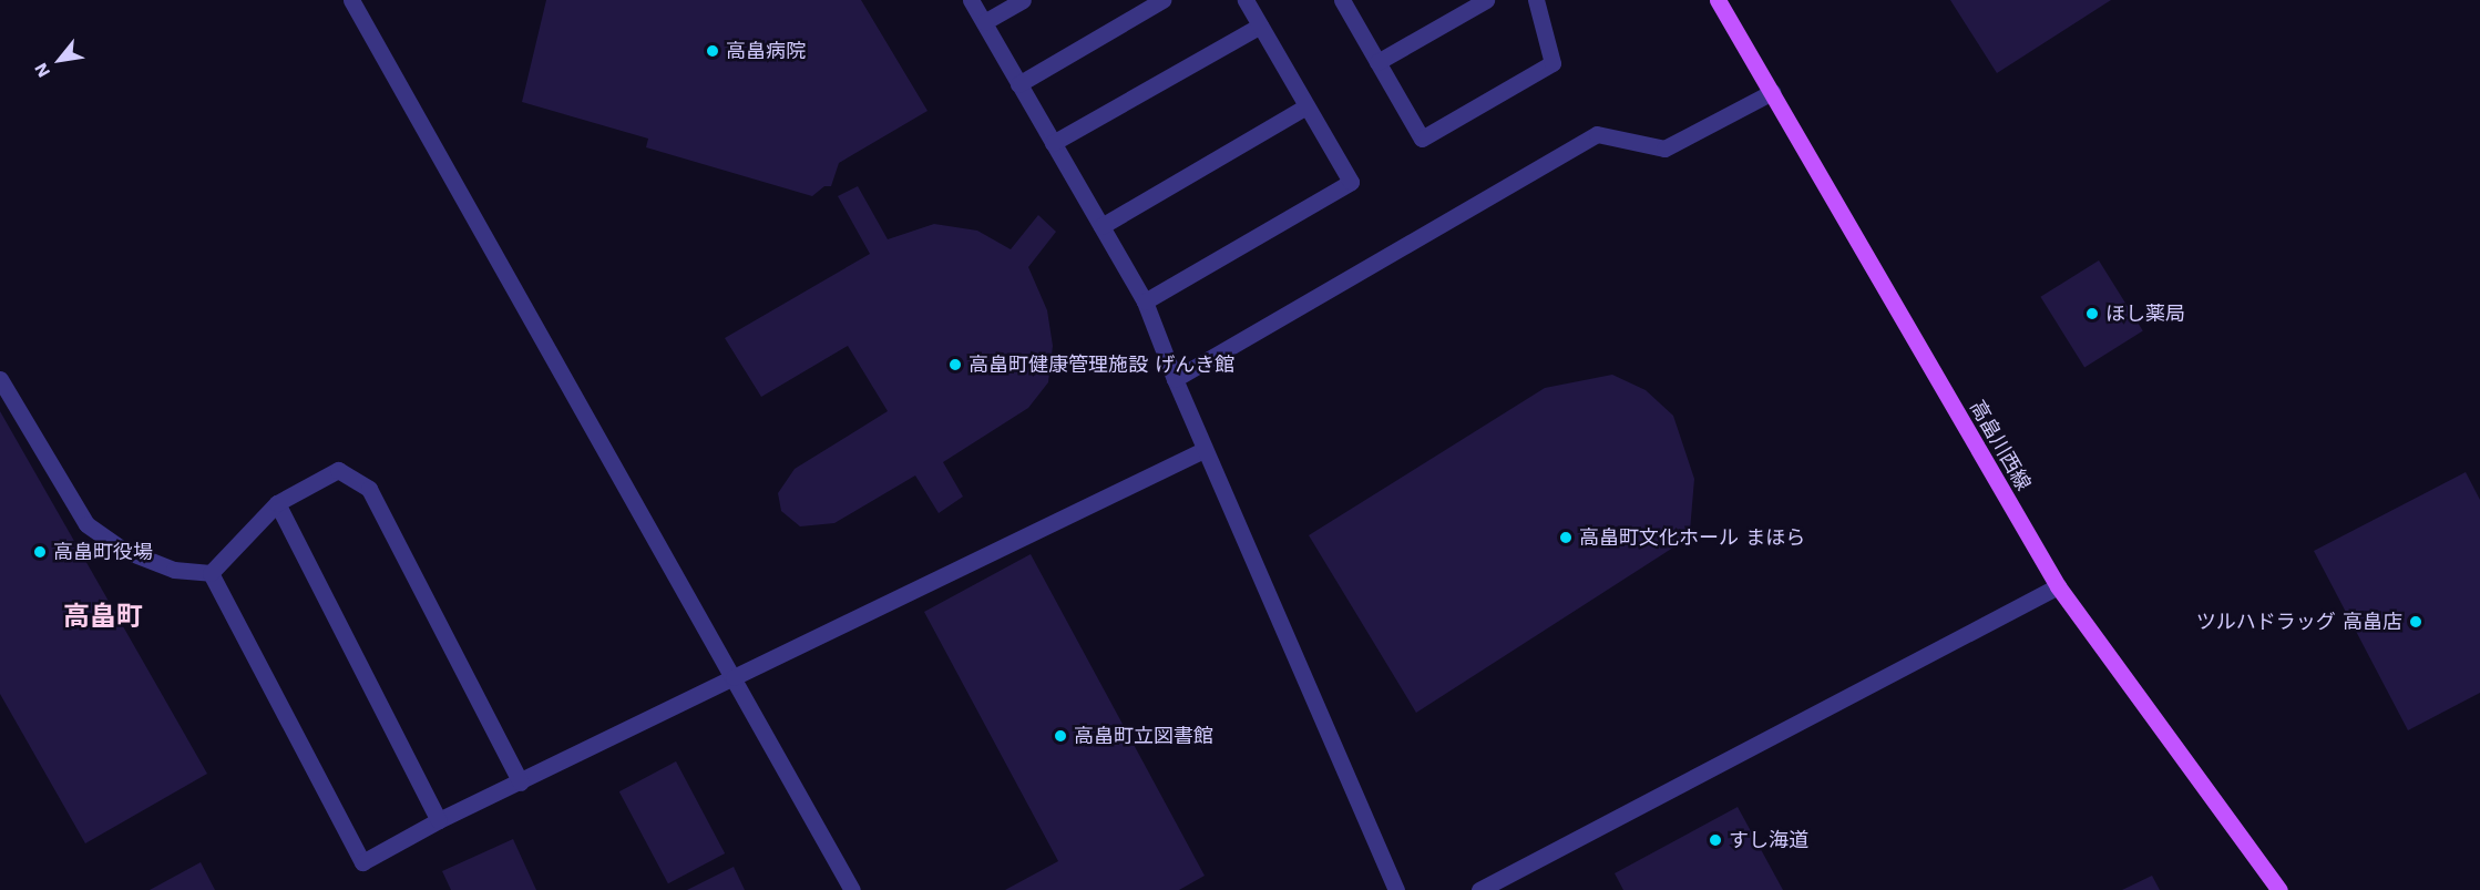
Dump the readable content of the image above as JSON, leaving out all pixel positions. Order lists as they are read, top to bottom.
{
  "streets": {
    "main road": ["高畠川西線"]
  },
  "districts": ["高畠町"],
  "places": [
    "高畠病院",
    "ほし薬局",
    "高畠町健康管理施設 げんき館",
    "高畠町文化ホール まほら",
    "高畠町役場",
    "ツルハドラッグ 高畠店",
    "高畠町立図書館",
    "すし海道"
  ],
  "north": "bottom left"
}
